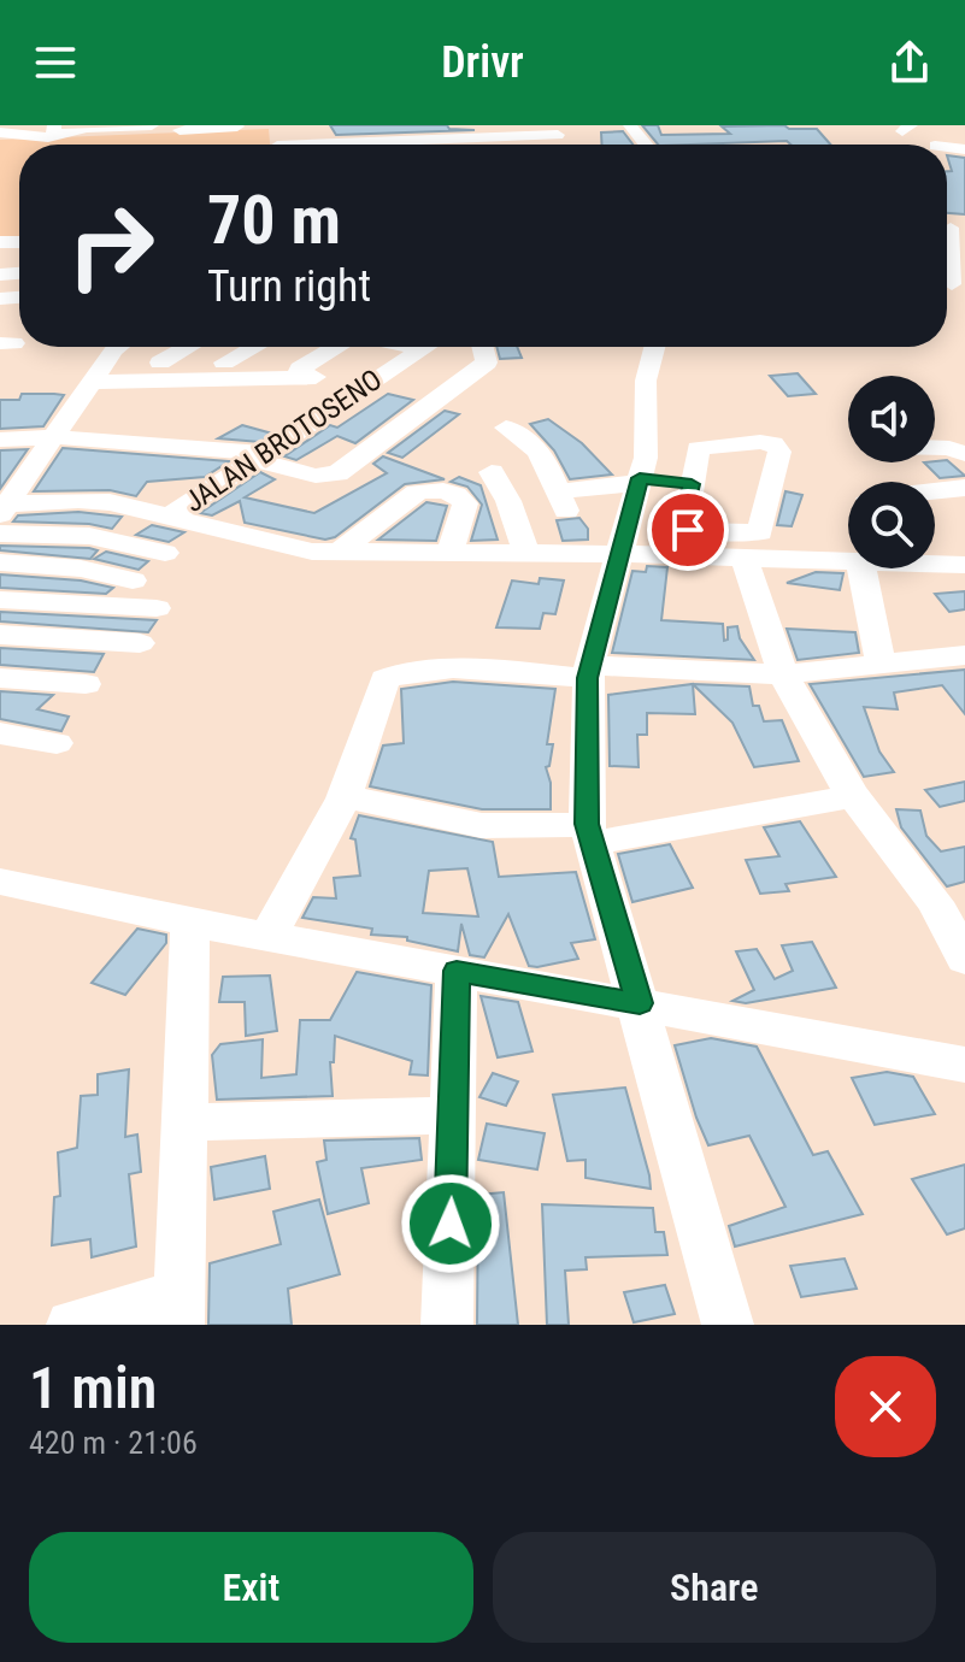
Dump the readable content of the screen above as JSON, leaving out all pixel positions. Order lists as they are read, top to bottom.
{
  "streets": {
    "street": ["JALAN BROTOSENO"]
  },
  "page": {
    "header": "Drivr",
    "turn": ["70 m", "Turn right"],
    "heading": ["1 min", "420 m · 21:06"],
    "buttons": ["Exit", "Share"]
  }
}
